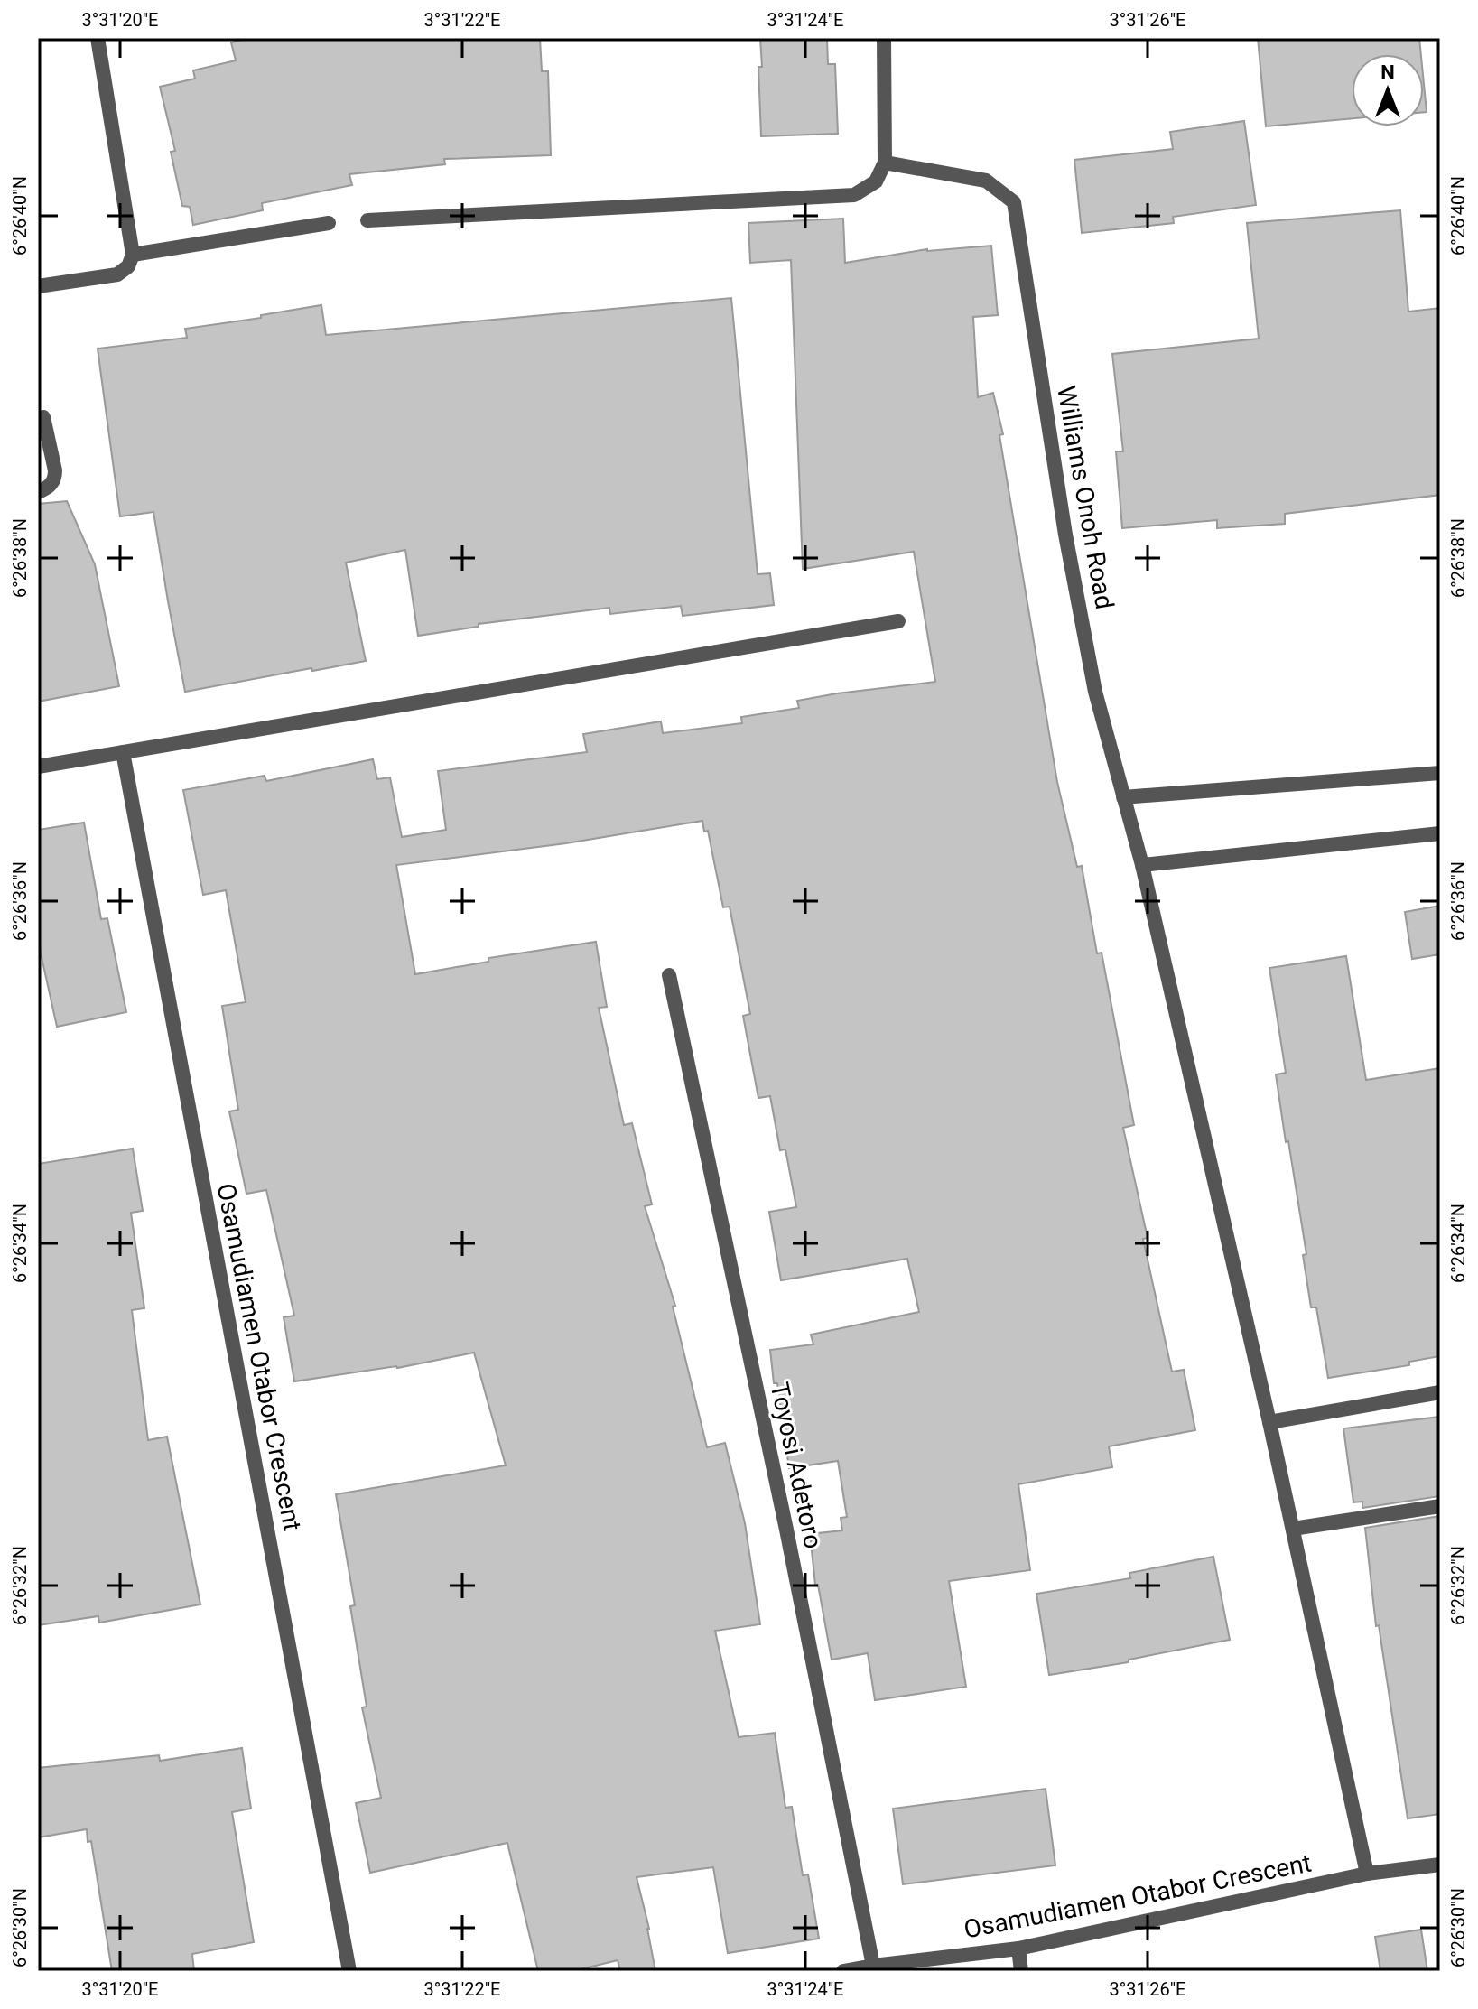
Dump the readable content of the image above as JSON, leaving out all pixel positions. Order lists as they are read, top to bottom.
{
  "streets": {
    "street": ["Williams Onoh Road", "Osamudiamen Otabor Crescent", "Toyosi Adetoro"]
  },
  "crossings": [
    ["Williams Onoh Road", "Osamudiamen Otabor Crescent"],
    ["Osamudiamen Otabor Crescent", "Toyosi Adetoro"]
  ],
  "north": "top",
  "coordinates": [
    "3°31'20\"E",
    "3°31'22\"E",
    "3°31'24\"E",
    "3°31'26\"E",
    "6°26'40\"N",
    "6°26'38\"N",
    "6°26'36\"N",
    "6°26'34\"N",
    "6°26'32\"N",
    "6°26'30\"N"
  ]
}
